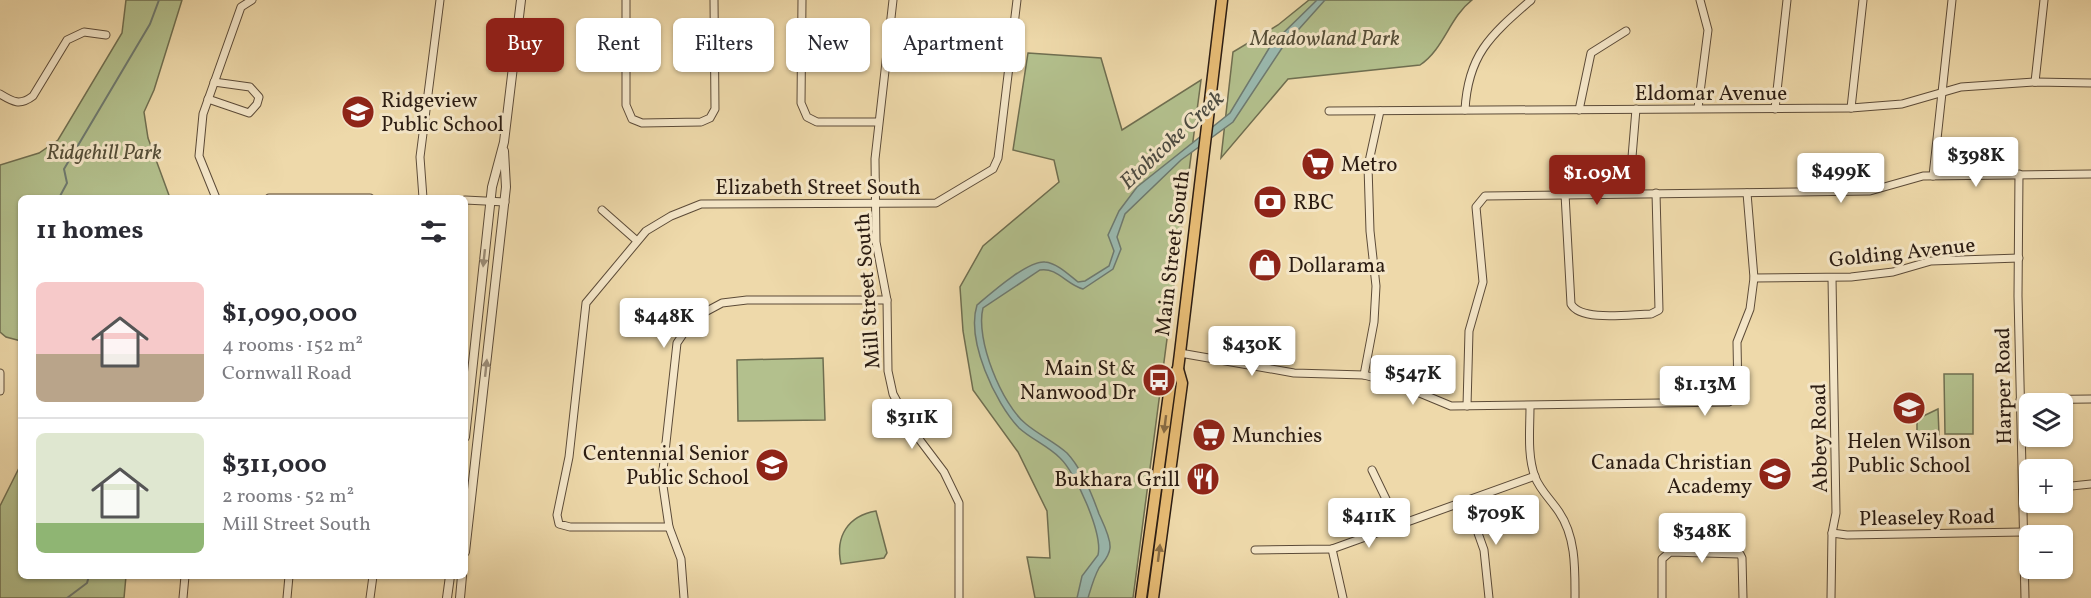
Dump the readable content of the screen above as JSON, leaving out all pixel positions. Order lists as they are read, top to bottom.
{
  "streets": {
    "main road": ["Main Street South"],
    "street": [
      "Eldomar Avenue",
      "Elizabeth Street South",
      "Golding Avenue",
      "Mill Street South",
      "Harper Road",
      "Abbey Road",
      "Pleaseley Road"
    ]
  },
  "crossings": [
    ["Elizabeth Street South", "Mill Street South"],
    ["Golding Avenue", "Harper Road"],
    ["Golding Avenue", "Abbey Road"],
    ["Abbey Road", "Pleaseley Road"]
  ],
  "water": ["Etobicoke Creek"],
  "parks": ["Meadowland Park", "Ridgehill Park"],
  "places": {
    "school or university": [
      "Ridgeview Public School",
      "Helen Wilson Public School",
      "Centennial Senior Public School",
      "Canada Christian Academy"
    ],
    "supermarket": ["Metro", "Munchies"],
    "bank": ["RBC"],
    "shop": ["Dollarama"],
    "bus stop": ["Main St & Nanwood Dr"],
    "restaurant": ["Bukhara Grill"]
  },
  "page": {
    "chip": [
      "Buy",
      "Rent",
      "Filters",
      "New",
      "Apartment"
    ],
    "price": [
      "$398K",
      "$499K",
      "$1.09M",
      "$448K",
      "$430K",
      "$547K",
      "$1.13M",
      "$311K",
      "$709K",
      "$411K",
      "$348K"
    ],
    "heading": "11 homes",
    "list": [
      {
        "name": "$1,090,000",
        "note": "4 rooms · 152 m² · Cornwall Road"
      },
      {
        "name": "$311,000",
        "note": "2 rooms · 52 m² · Mill Street South"
      }
    ],
    "map_buttons": ["+", "−"]
  }
}
